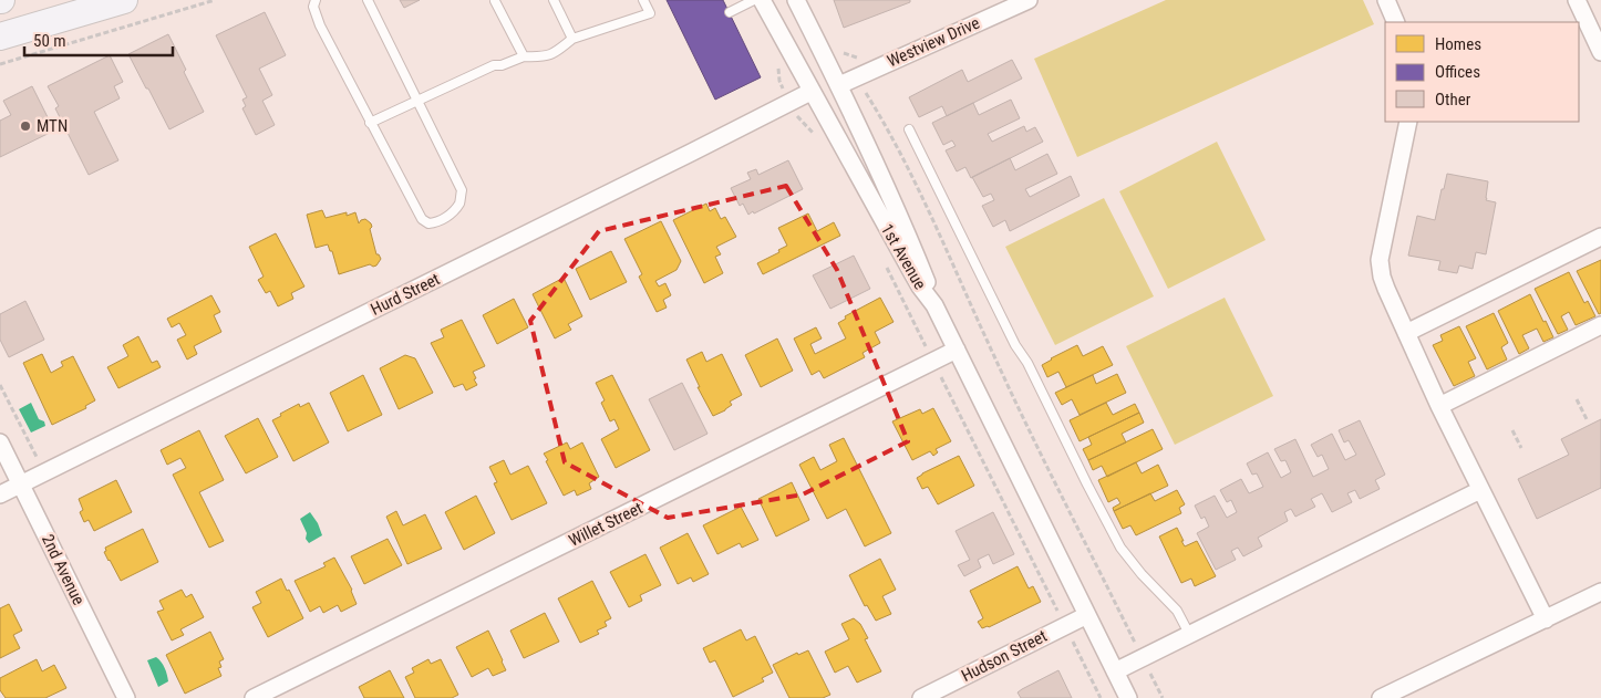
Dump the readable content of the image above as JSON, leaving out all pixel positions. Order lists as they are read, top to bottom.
{
  "streets": {
    "street": [
      "Westview Drive",
      "1st Avenue",
      "Hurd Street",
      "Willet Street",
      "2nd Avenue",
      "Hudson Street"
    ]
  },
  "crossings": [
    ["Westview Drive", "1st Avenue"],
    ["1st Avenue", "Hurd Street"],
    ["Hurd Street", "2nd Avenue"]
  ],
  "places": ["MTN"],
  "legend": ["Homes", "Offices", "Other"],
  "scale_bar": "50 m"
}
